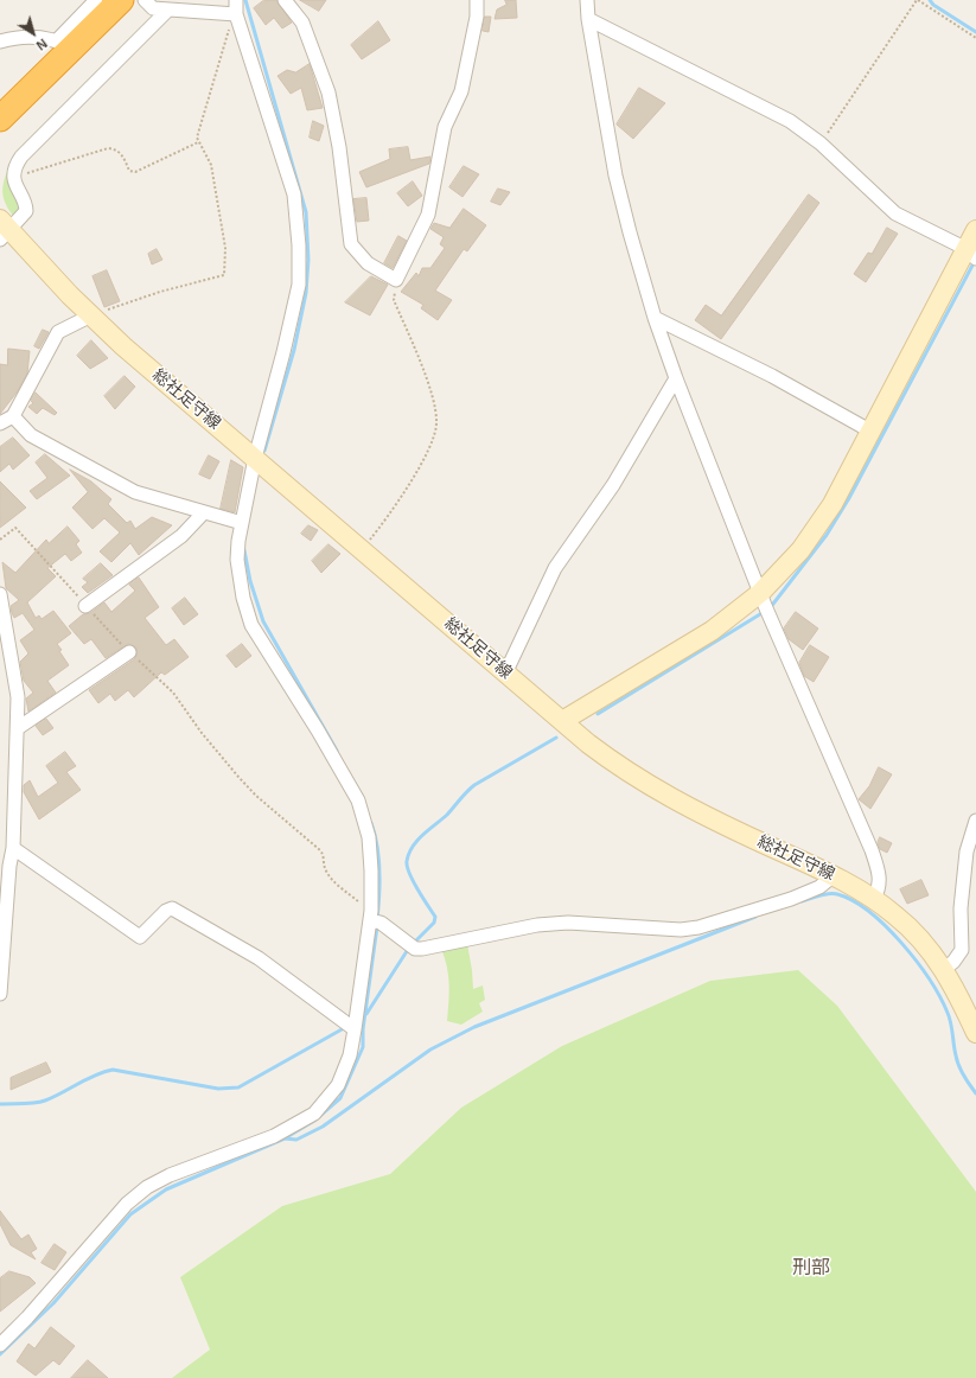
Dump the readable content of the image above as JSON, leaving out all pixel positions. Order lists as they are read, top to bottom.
{
  "streets": {
    "main road": ["総社足守線"]
  },
  "districts": ["刑部"],
  "north": "bottom right"
}
